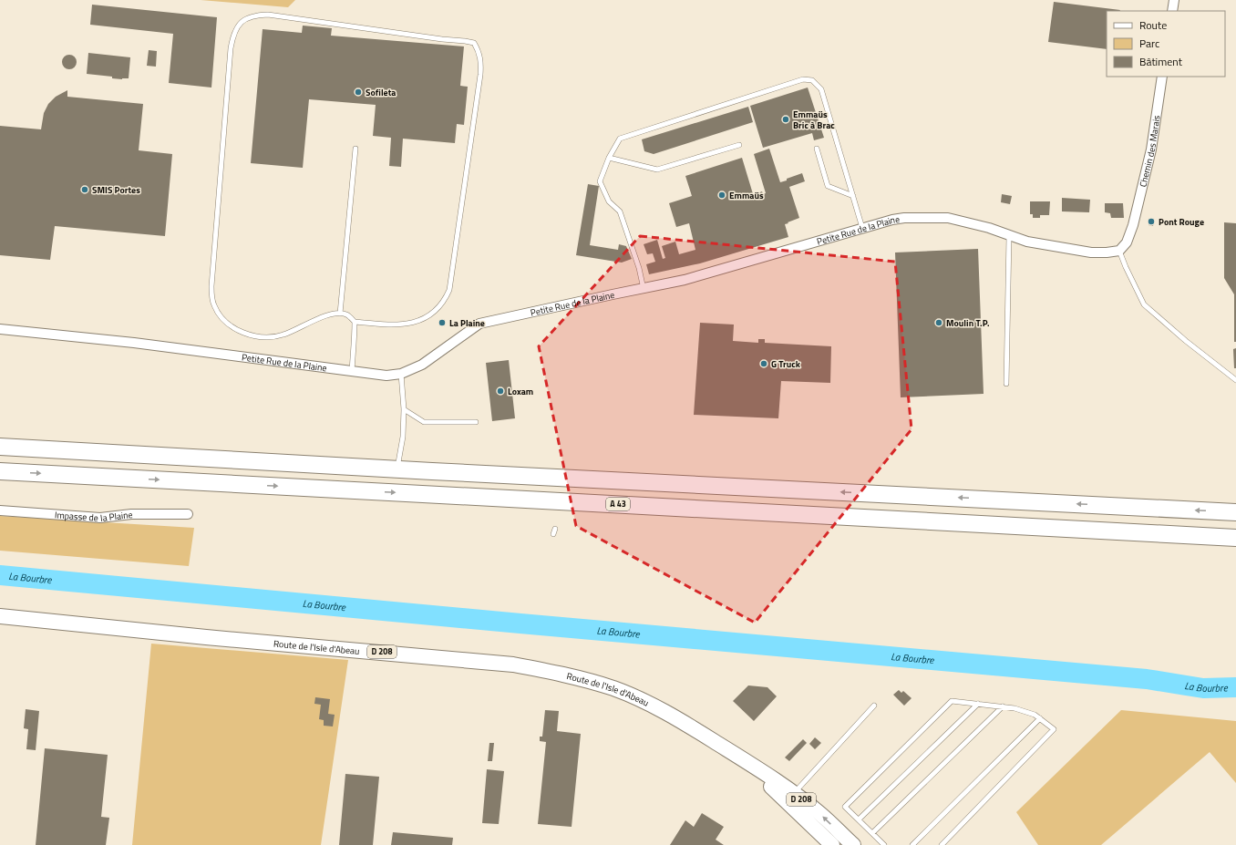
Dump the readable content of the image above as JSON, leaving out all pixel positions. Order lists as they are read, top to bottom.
{
  "streets": {
    "highway": ["A 43"],
    "main road": ["Route de l'Isle d'Abeau", "D 208"],
    "street": ["Chemin des Marais", "Petite Rue de la Plaine", "Impasse de la Plaine"]
  },
  "crossings": [
    ["Chemin des Marais", "Petite Rue de la Plaine"]
  ],
  "water": ["La Bourbre"],
  "places": [
    "Sofileta",
    "Emmaüs Bric à Brac",
    "SMIS Portes",
    "Emmaüs",
    "Pont Rouge",
    "La Plaine",
    "Moulin T.P.",
    "G Truck",
    "Loxam"
  ],
  "legend": ["Route", "Parc", "Bâtiment"]
}
